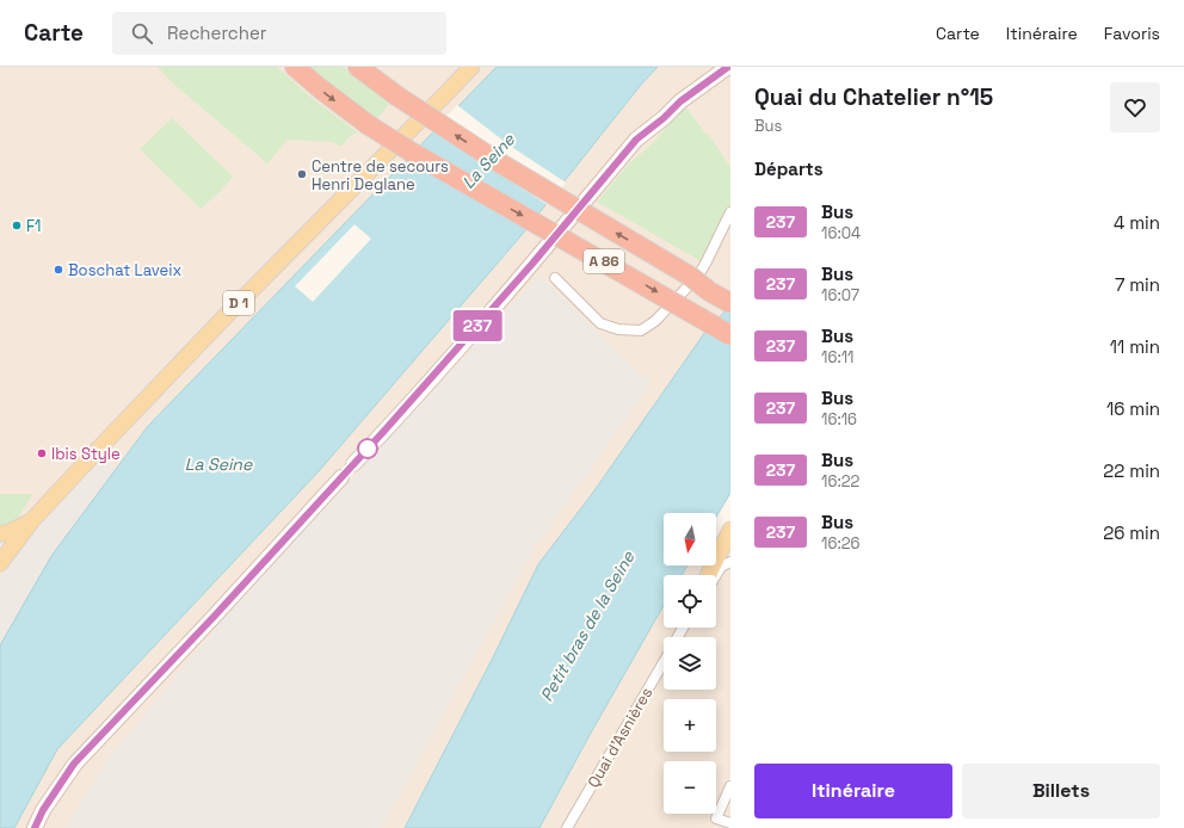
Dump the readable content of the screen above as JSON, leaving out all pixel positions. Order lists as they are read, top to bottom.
{
  "streets": {
    "highway": ["A 86"],
    "main road": ["D 1"],
    "street": ["Quai d'Asnières"]
  },
  "water": ["La Seine", "Petit bras de la Seine"],
  "places": [
    "Centre de secours Henri Deglane",
    "F1",
    "Boschat Laveix",
    "Ibis Style"
  ],
  "lines": ["bus line 237"],
  "north": "bottom",
  "page": {
    "header": "Carte",
    "search": "Rechercher",
    "nav": ["Carte", "Itinéraire", "Favoris"],
    "on_map": "237",
    "heading": [
      ["Quai du Chatelier n°15", "Bus"],
      "Départs"
    ],
    "list": [
      {
        "mark": "237",
        "name": "Bus",
        "note": "16:04",
        "value": "4 min"
      },
      {
        "mark": "237",
        "name": "Bus",
        "note": "16:07",
        "value": "7 min"
      },
      {
        "mark": "237",
        "name": "Bus",
        "note": "16:11",
        "value": "11 min"
      },
      {
        "mark": "237",
        "name": "Bus",
        "note": "16:16",
        "value": "16 min"
      },
      {
        "mark": "237",
        "name": "Bus",
        "note": "16:22",
        "value": "22 min"
      },
      {
        "mark": "237",
        "name": "Bus",
        "note": "16:26",
        "value": "26 min"
      }
    ],
    "map_buttons": ["+", "−"],
    "buttons": ["Itinéraire", "Billets"]
  }
}
